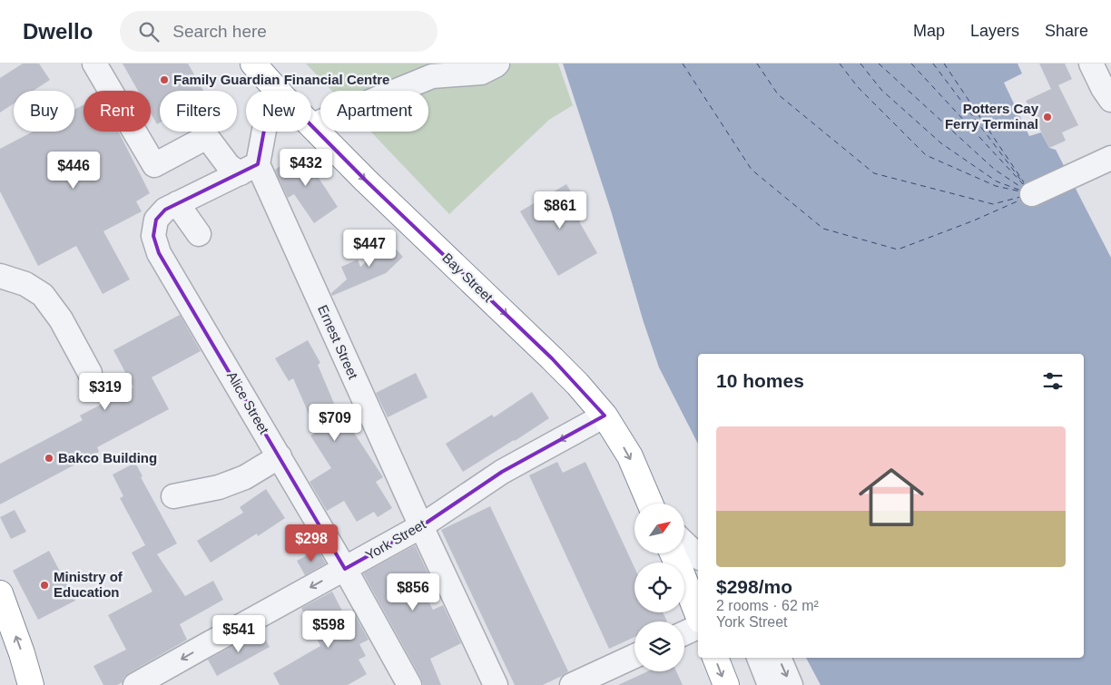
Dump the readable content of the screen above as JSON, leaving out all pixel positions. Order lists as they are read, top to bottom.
{
  "streets": {
    "highway": ["Bay Street"],
    "street": ["Ernest Street", "Alice Street", "York Street"]
  },
  "crossings": [
    ["Bay Street", "York Street"],
    ["Ernest Street", "Alice Street"],
    ["Ernest Street", "York Street"],
    ["Alice Street", "York Street"]
  ],
  "one_way": ["Bay Street", "York Street"],
  "places": [
    "Family Guardian Financial Centre",
    "Potters Cay Ferry Terminal",
    "Bakco Building",
    "Ministry of Education"
  ],
  "north": "top right",
  "page": {
    "header": "Dwello",
    "search": "Search here",
    "nav": ["Map", "Layers", "Share"],
    "chip": [
      "Buy",
      "Rent",
      "Filters",
      "New",
      "Apartment"
    ],
    "price": [
      "$432",
      "$446",
      "$861",
      "$447",
      "$319",
      "$709",
      "$298",
      "$856",
      "$598",
      "$541"
    ],
    "heading": "10 homes",
    "list": [
      {
        "name": "$298/mo",
        "note": "2 rooms · 62 m² · York Street"
      }
    ]
  }
}
